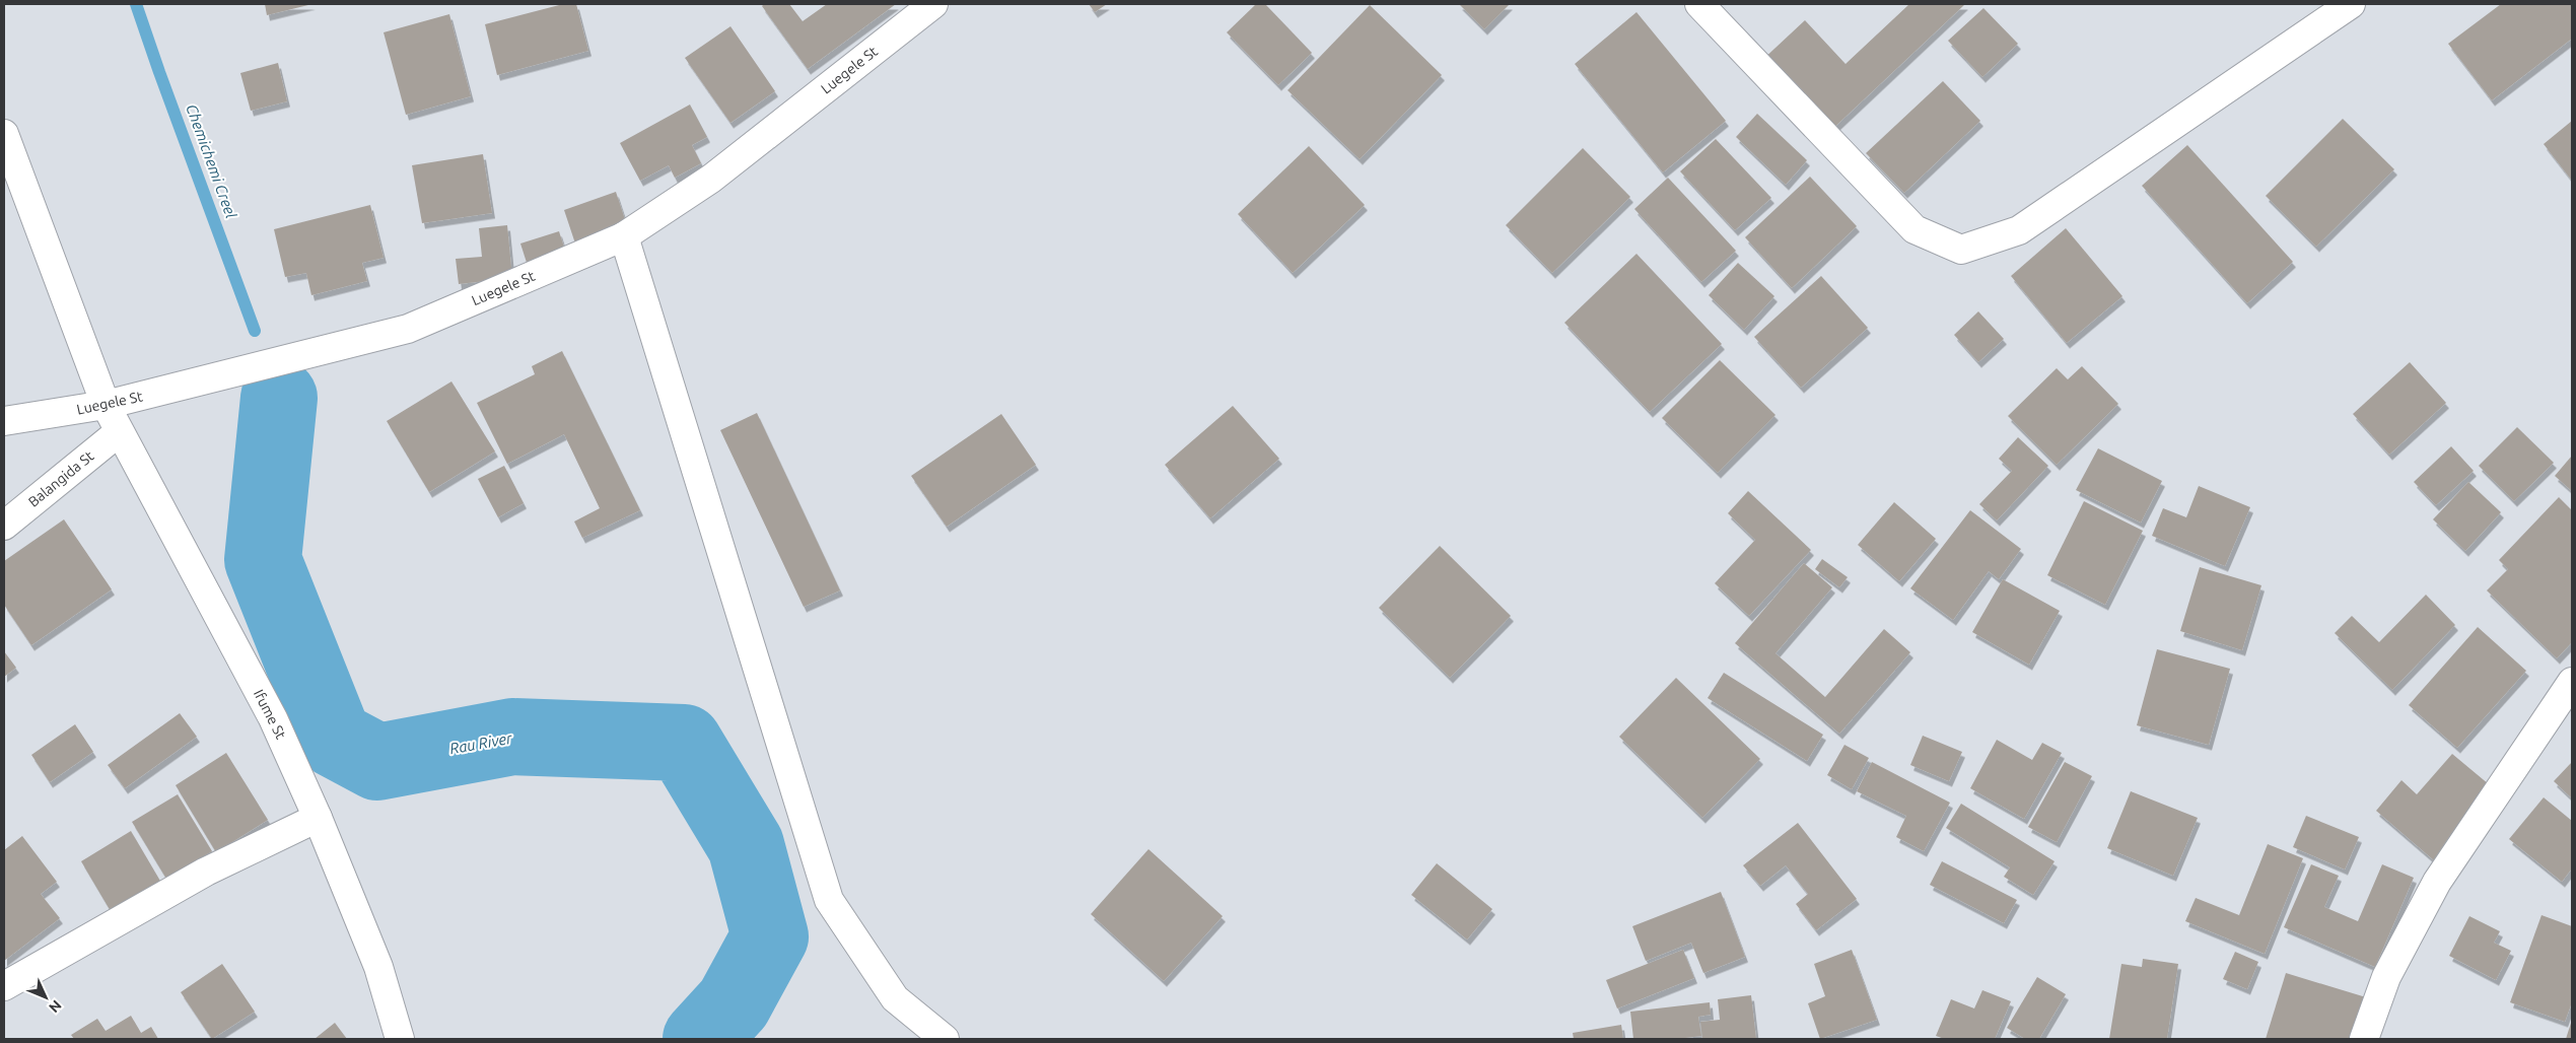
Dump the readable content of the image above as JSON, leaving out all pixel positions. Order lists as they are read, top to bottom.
{
  "streets": {
    "street": ["Luegele St", "Balangida St", "Ifume St"]
  },
  "crossings": [
    ["Luegele St", "Ifume St"],
    ["Balangida St", "Ifume St"]
  ],
  "water": ["Chemichemi Creel", "Rau River"],
  "north": "bottom right"
}
